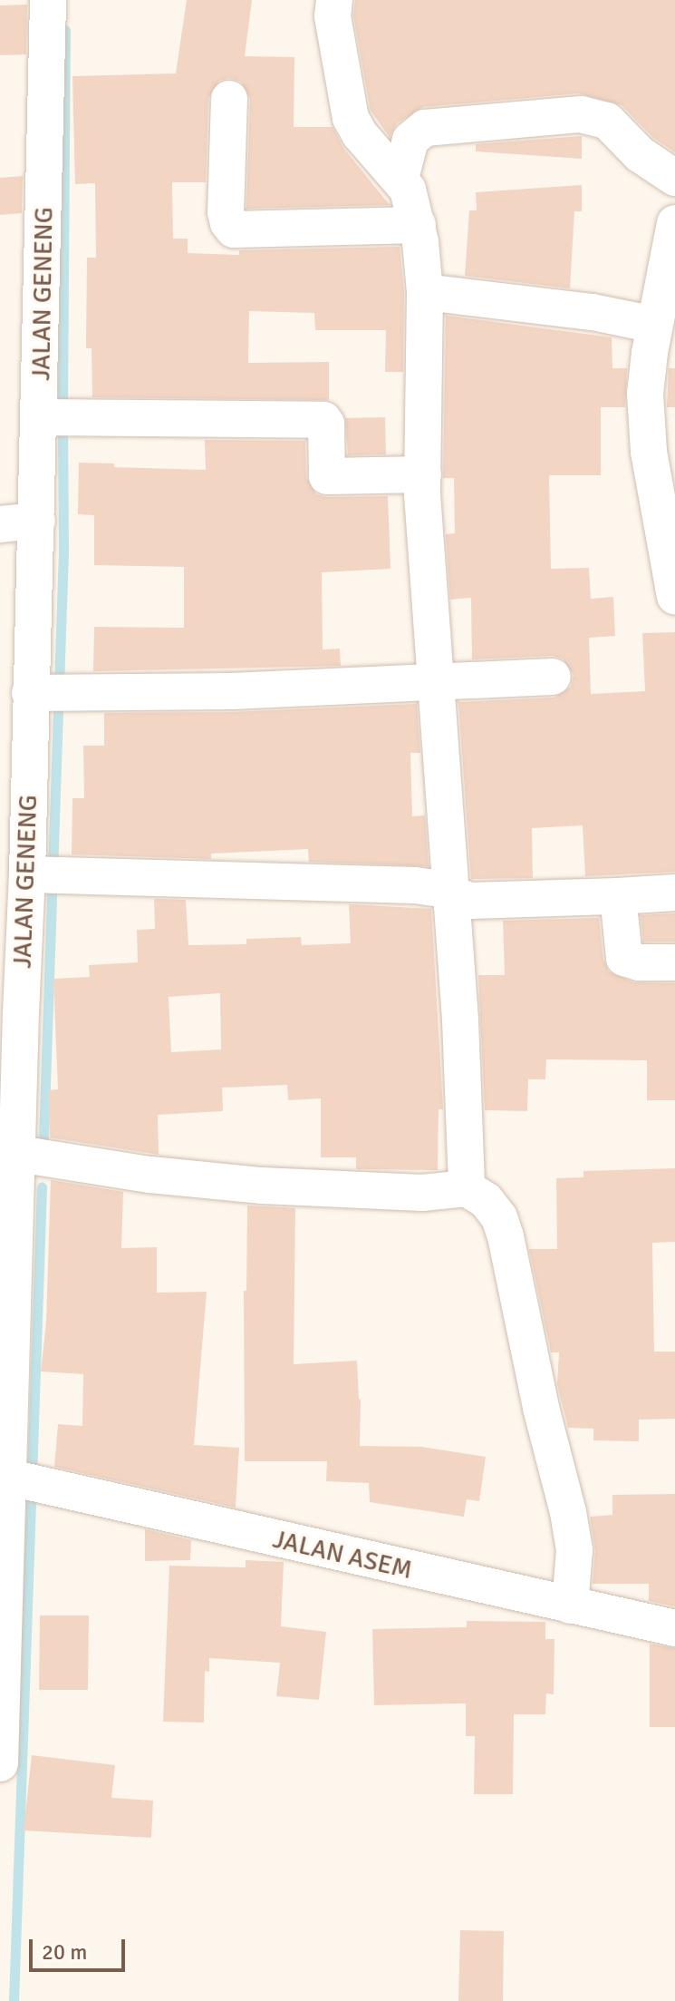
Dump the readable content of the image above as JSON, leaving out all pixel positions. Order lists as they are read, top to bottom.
{
  "streets": {
    "street": ["JALAN GENENG", "JALAN ASEM"]
  },
  "crossings": [
    ["JALAN GENENG", "JALAN ASEM"]
  ],
  "scale_bar": "20 m"
}
